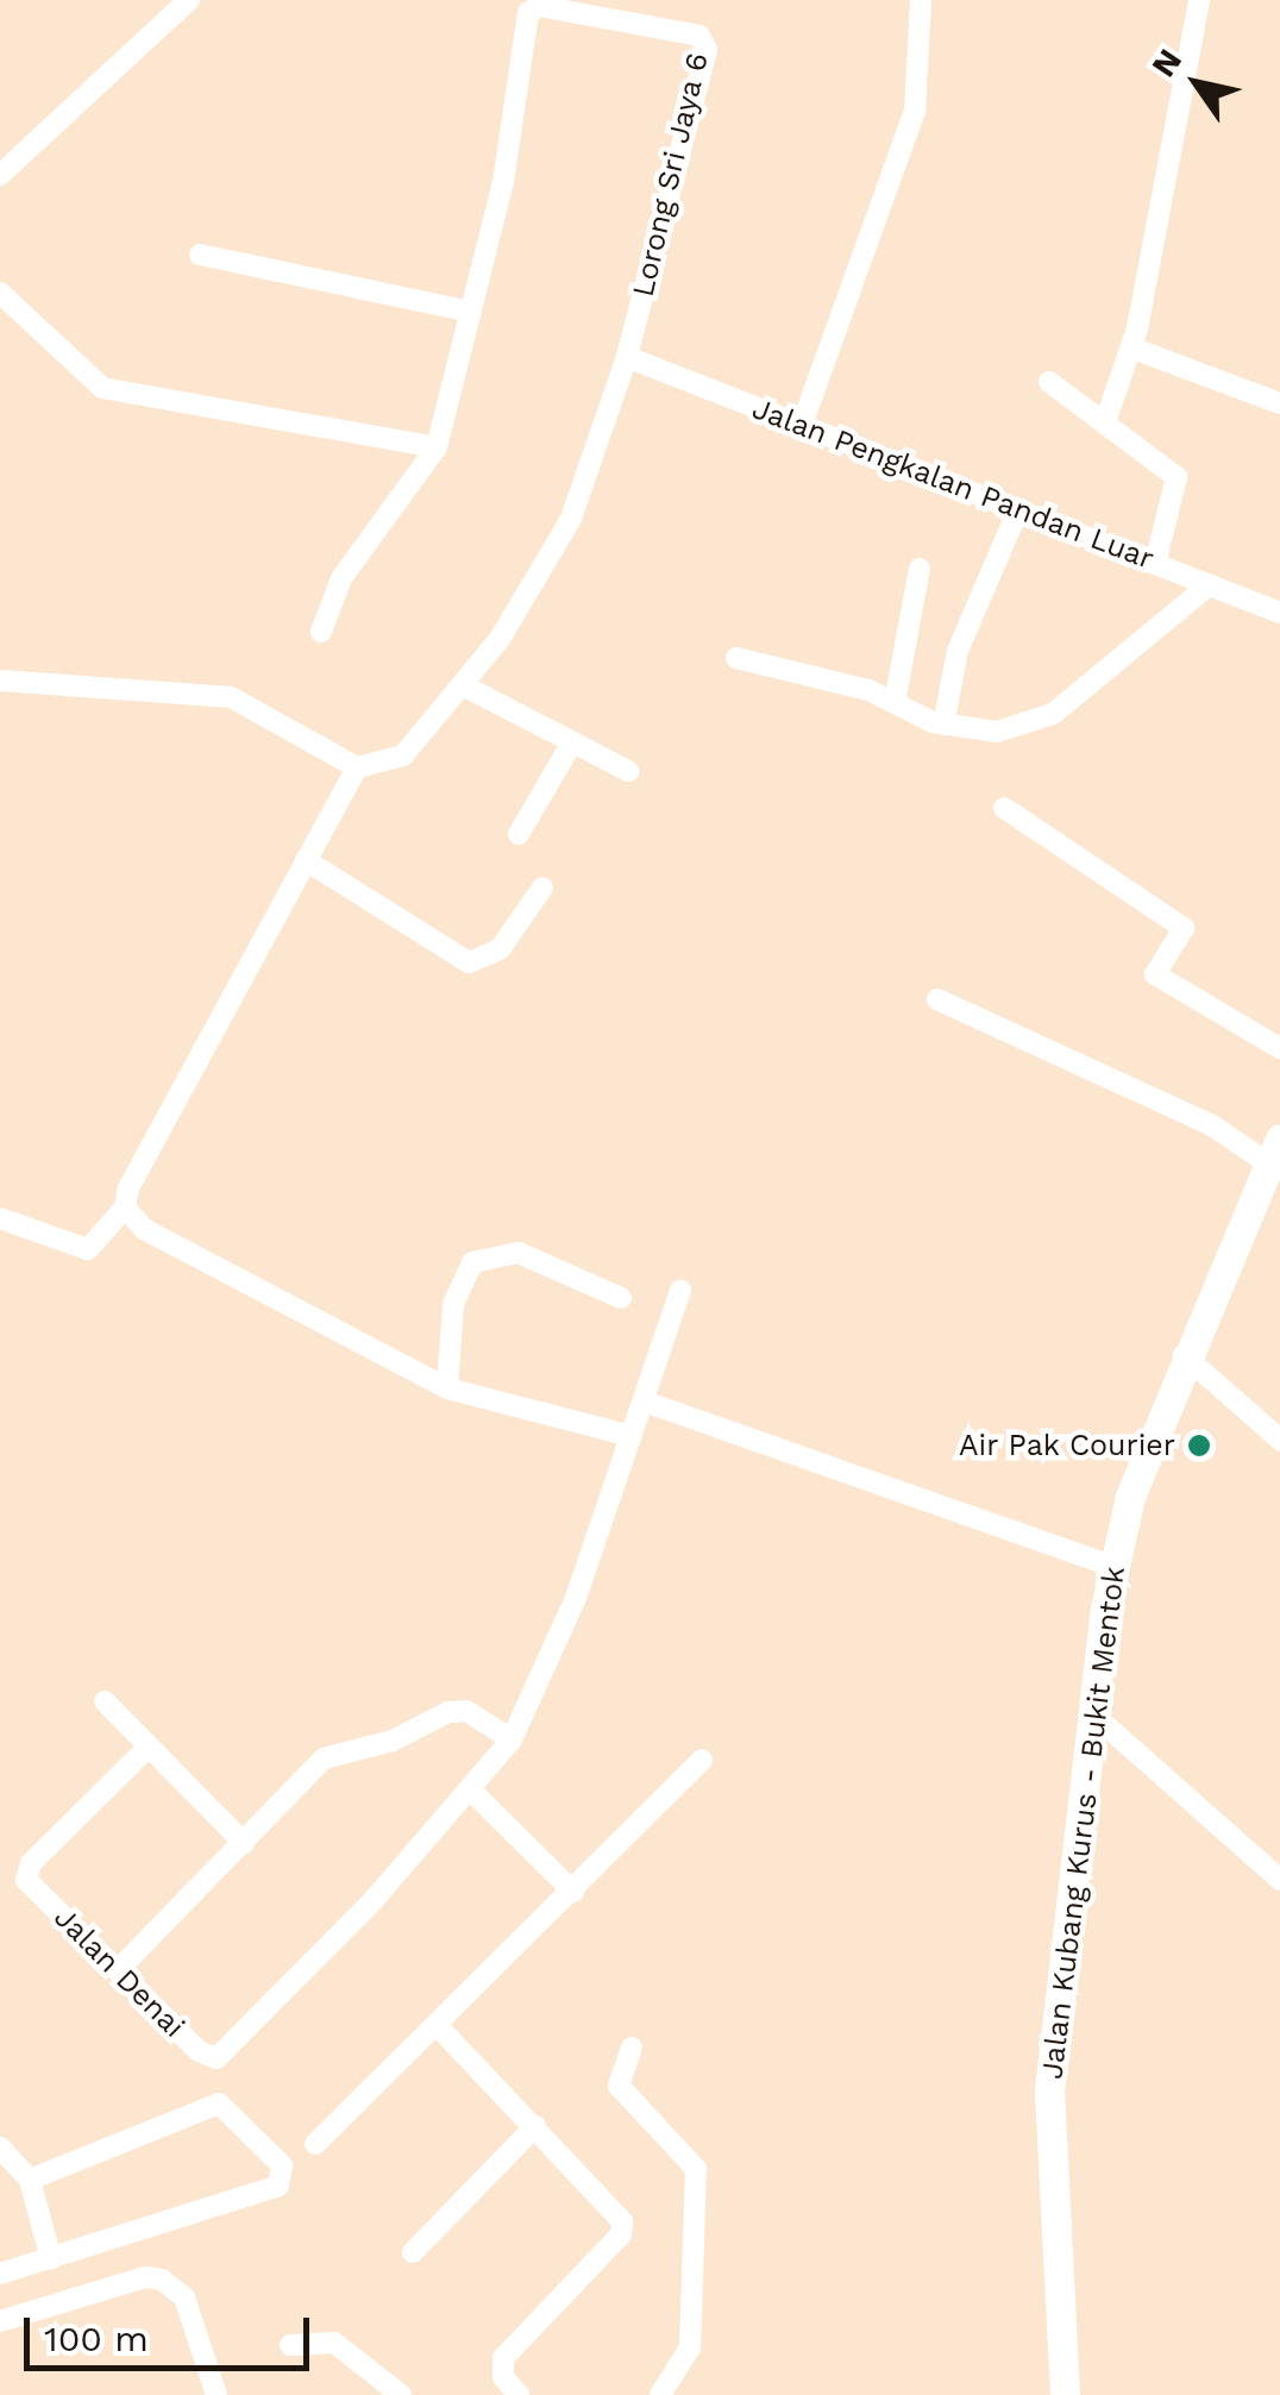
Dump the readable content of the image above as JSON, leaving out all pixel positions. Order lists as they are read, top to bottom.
{
  "streets": {
    "main road": ["Jalan Kubang Kurus - Bukit Mentok"],
    "street": ["Lorong Sri Jaya 6", "Jalan Pengkalan Pandan Luar", "Jalan Denai"]
  },
  "crossings": [
    ["Lorong Sri Jaya 6", "Jalan Pengkalan Pandan Luar"]
  ],
  "places": ["Air Pak Courier"],
  "scale_bar": "100 m",
  "north": "top left"
}
